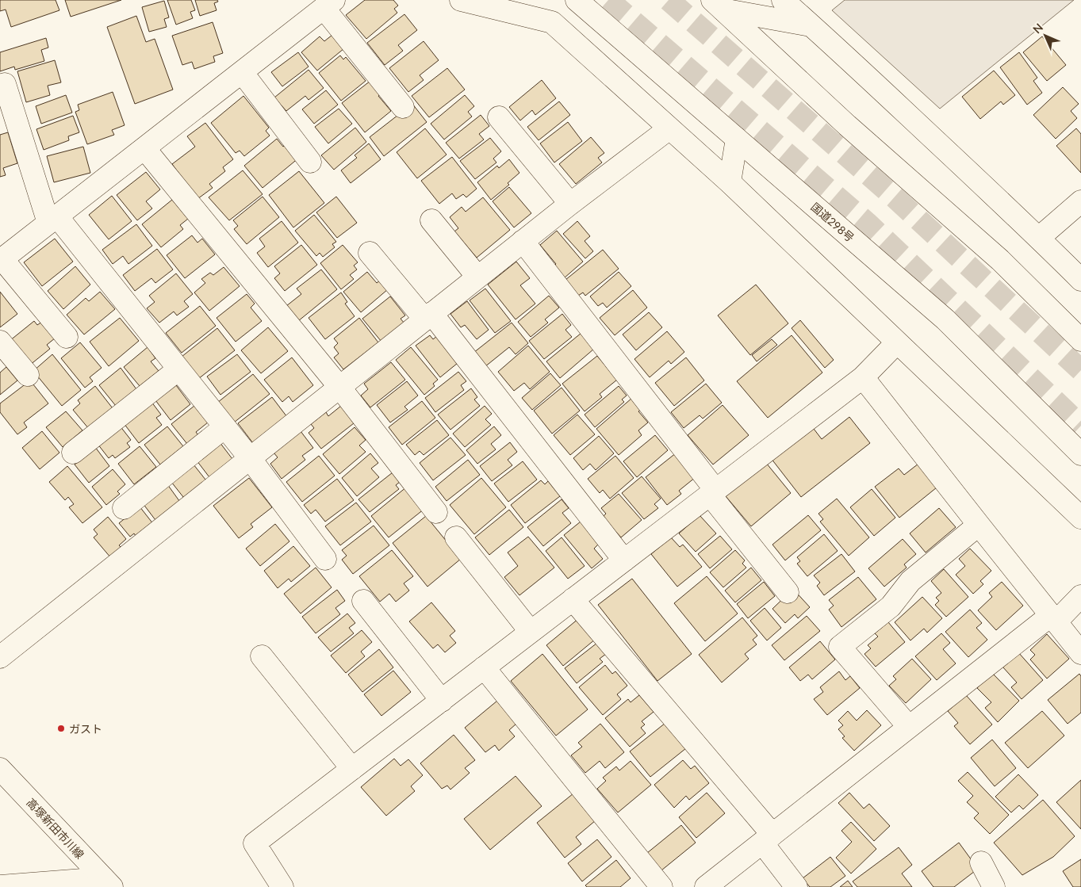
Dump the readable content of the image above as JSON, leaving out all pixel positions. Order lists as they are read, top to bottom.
{
  "streets": {
    "main road": ["国道298号", "高塚新田市川線"]
  },
  "places": ["ガスト"],
  "north": "top left"
}
